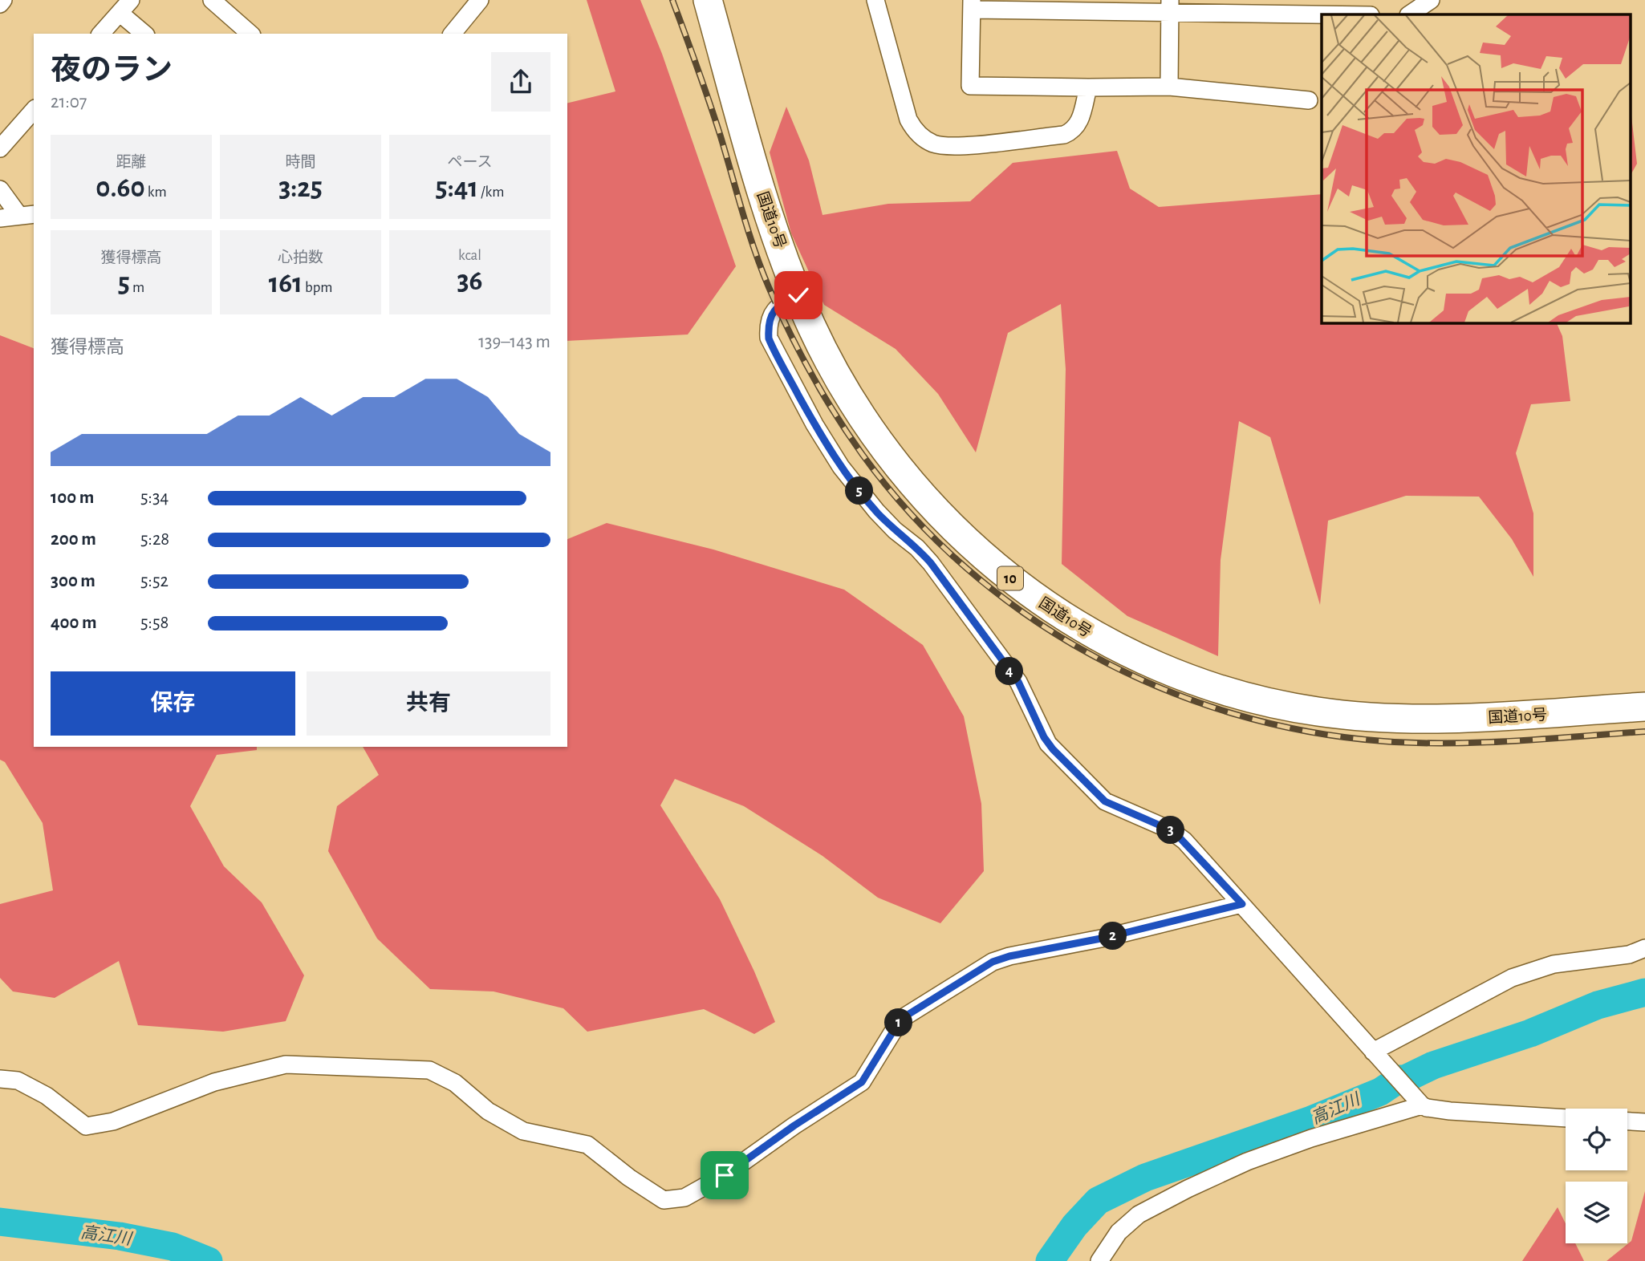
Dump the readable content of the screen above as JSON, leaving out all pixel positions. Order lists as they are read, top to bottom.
{
  "streets": {
    "highway": ["国道10号", "10"]
  },
  "water": ["高江川"],
  "page": {
    "heading": ["夜のラン", "21:07"],
    "stats": [
      ["距離", "0.60 km"],
      ["時間", "3:25"],
      ["ペース", "5:41 /km"],
      ["獲得標高", "5 m"],
      ["心拍数", "161 bpm"],
      ["kcal", "36"]
    ],
    "chart": ["獲得標高", "139–143 m"],
    "pins": [
      "5",
      "4",
      "3",
      "2",
      "1"
    ],
    "list": [
      {
        "name": "100 m",
        "note": "5:34"
      },
      {
        "name": "200 m",
        "note": "5:28"
      },
      {
        "name": "300 m",
        "note": "5:52"
      },
      {
        "name": "400 m",
        "note": "5:58"
      }
    ],
    "buttons": ["保存", "共有"]
  }
}
